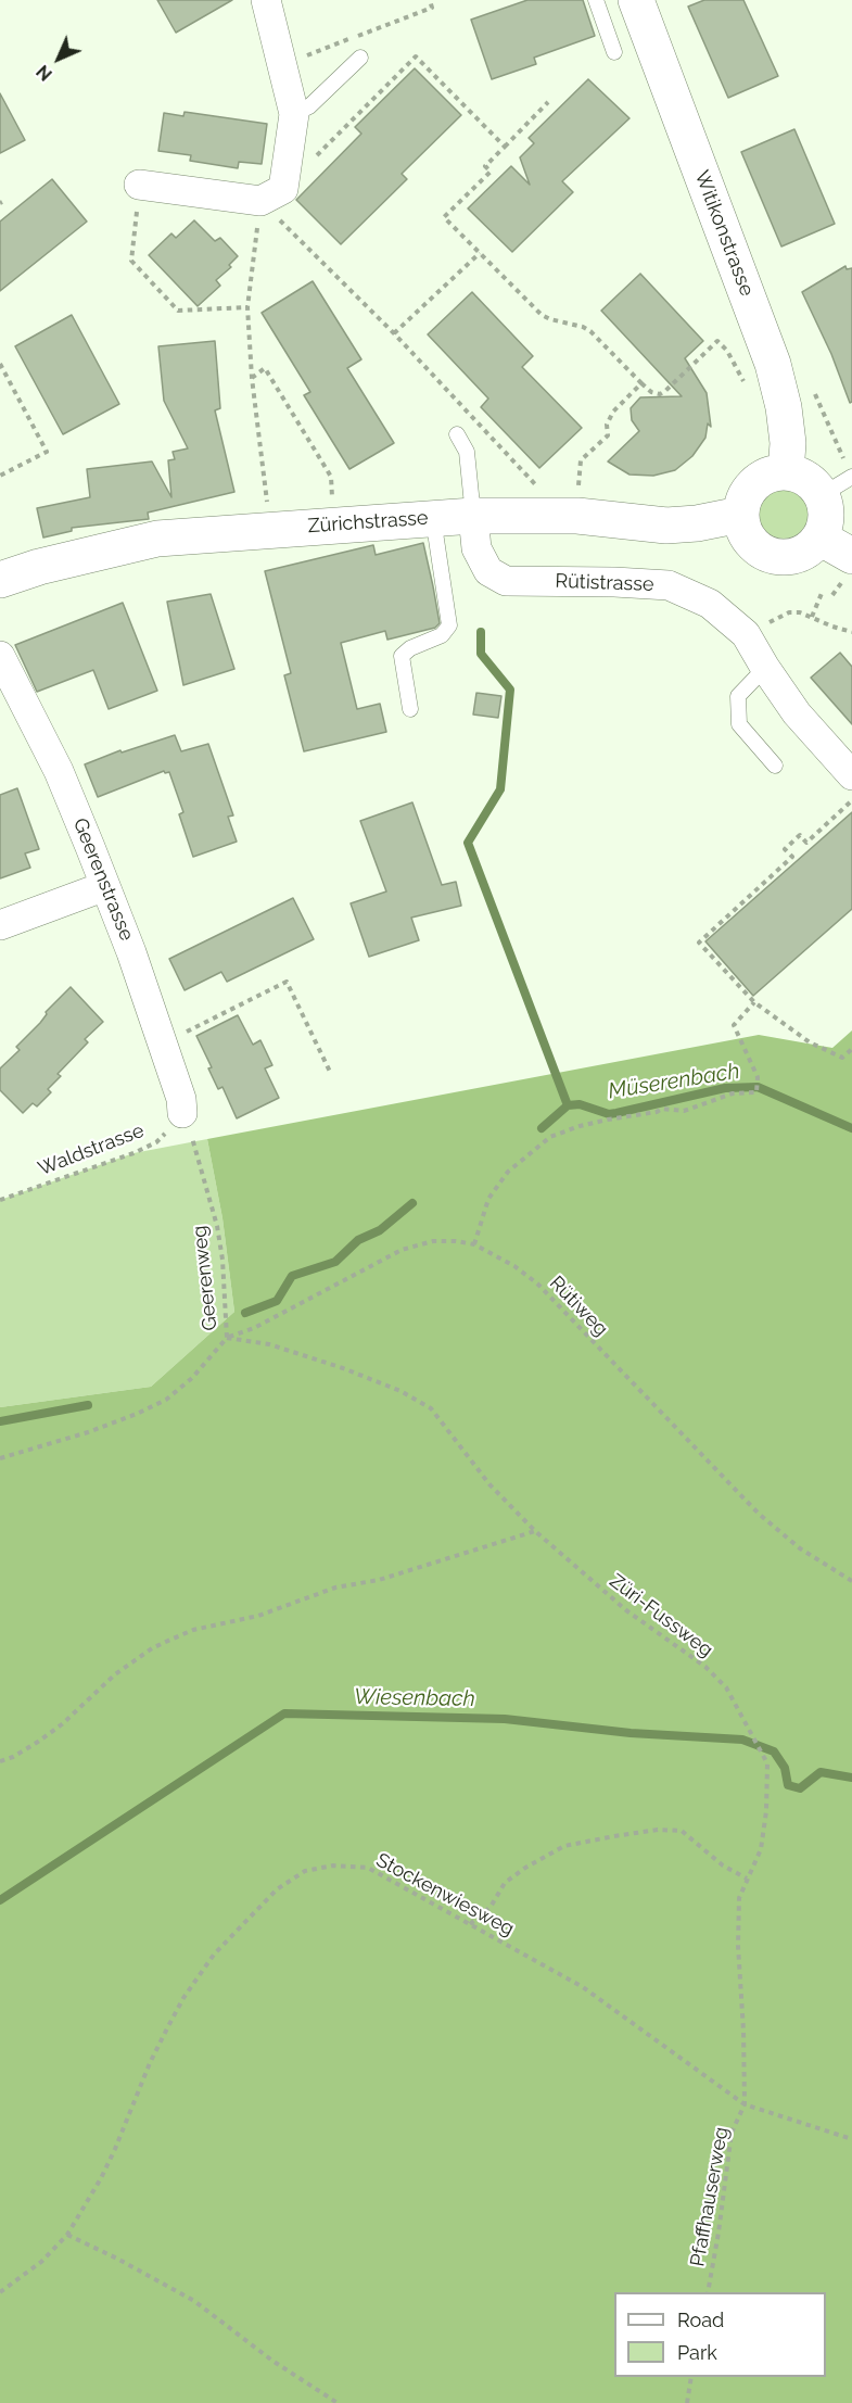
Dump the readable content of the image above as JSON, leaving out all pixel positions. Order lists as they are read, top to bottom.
{
  "streets": {
    "main road": ["Witikonstrasse", "Zürichstrasse"],
    "street": ["Rütistrasse", "Geerenstrasse"],
    "path": [
      "Waldstrasse",
      "Geerenweg",
      "Rütiweg",
      "Züri-Fussweg",
      "Stockenwiesweg",
      "Pfaffhauserweg"
    ]
  },
  "crossings": [
    ["Witikonstrasse", "Zürichstrasse"],
    ["Zürichstrasse", "Rütistrasse"],
    ["Geerenstrasse", "Waldstrasse"],
    ["Geerenstrasse", "Geerenweg"],
    ["Waldstrasse", "Geerenweg"],
    ["Geerenweg", "Rütiweg"],
    ["Geerenweg", "Züri-Fussweg"],
    ["Rütiweg", "Züri-Fussweg"],
    ["Züri-Fussweg", "Stockenwiesweg"],
    ["Züri-Fussweg", "Pfaffhauserweg"],
    ["Stockenwiesweg", "Pfaffhauserweg"]
  ],
  "water": ["Müserenbach", "Wiesenbach"],
  "legend": ["Road", "Park"],
  "north": "bottom left"
}
